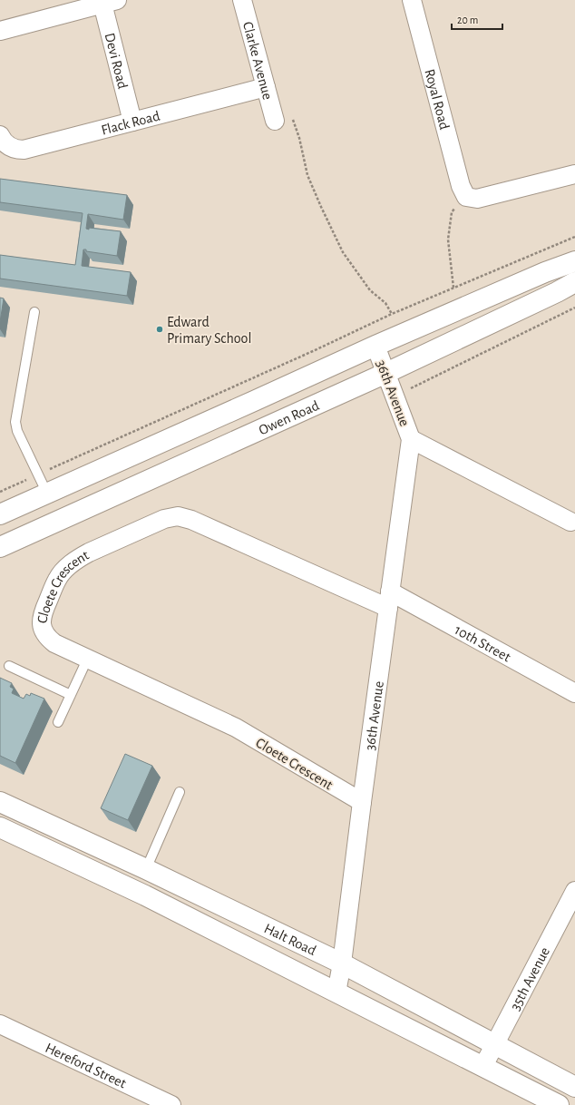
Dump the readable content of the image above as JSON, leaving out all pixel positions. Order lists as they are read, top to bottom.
{
  "streets": {
    "street": [
      "Clarke Avenue",
      "Devi Road",
      "Royal Road",
      "Flack Road",
      "36th Avenue",
      "Owen Road",
      "Cloete Crescent",
      "10th Street",
      "Halt Road",
      "35th Avenue",
      "Hereford Street"
    ]
  },
  "crossings": [
    ["Clarke Avenue", "Flack Road"],
    ["Devi Road", "Flack Road"],
    ["36th Avenue", "Owen Road"],
    ["36th Avenue", "Cloete Crescent"],
    ["36th Avenue", "10th Street"],
    ["36th Avenue", "Halt Road"],
    ["Cloete Crescent", "10th Street"],
    ["Halt Road", "35th Avenue"]
  ],
  "places": ["Edward Primary School"],
  "scale_bar": "20 m"
}
